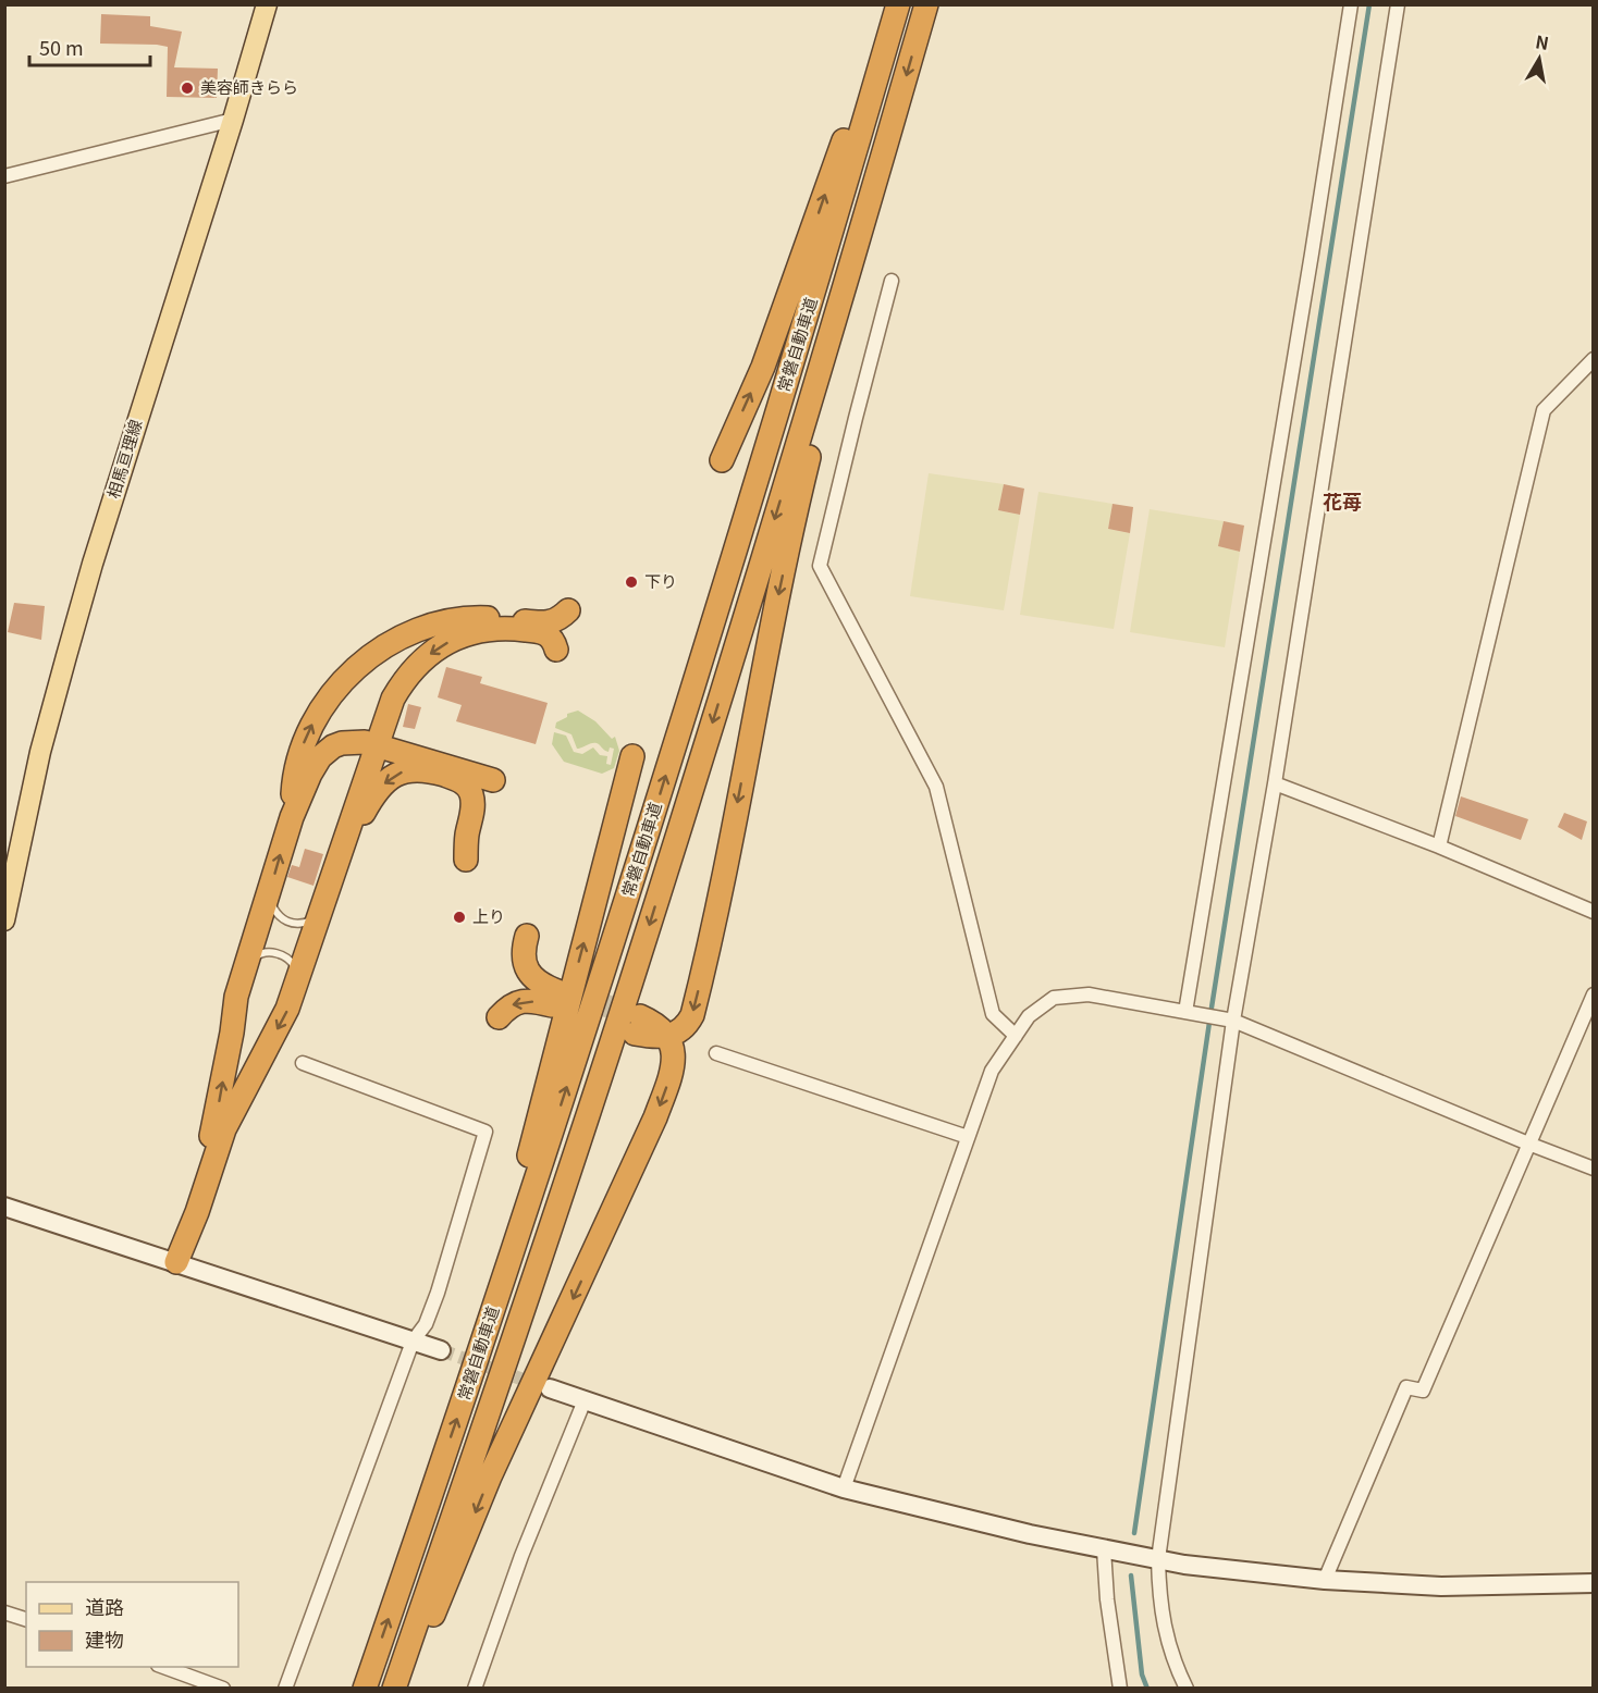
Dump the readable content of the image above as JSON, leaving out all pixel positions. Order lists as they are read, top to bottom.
{
  "streets": {
    "highway": ["常磐自動車道"],
    "main road": ["相馬亘理線"]
  },
  "districts": ["花苺"],
  "places": ["美容師きらら", "下り", "上り"],
  "legend": ["道路", "建物"],
  "scale_bar": "50 m",
  "north": "top"
}
